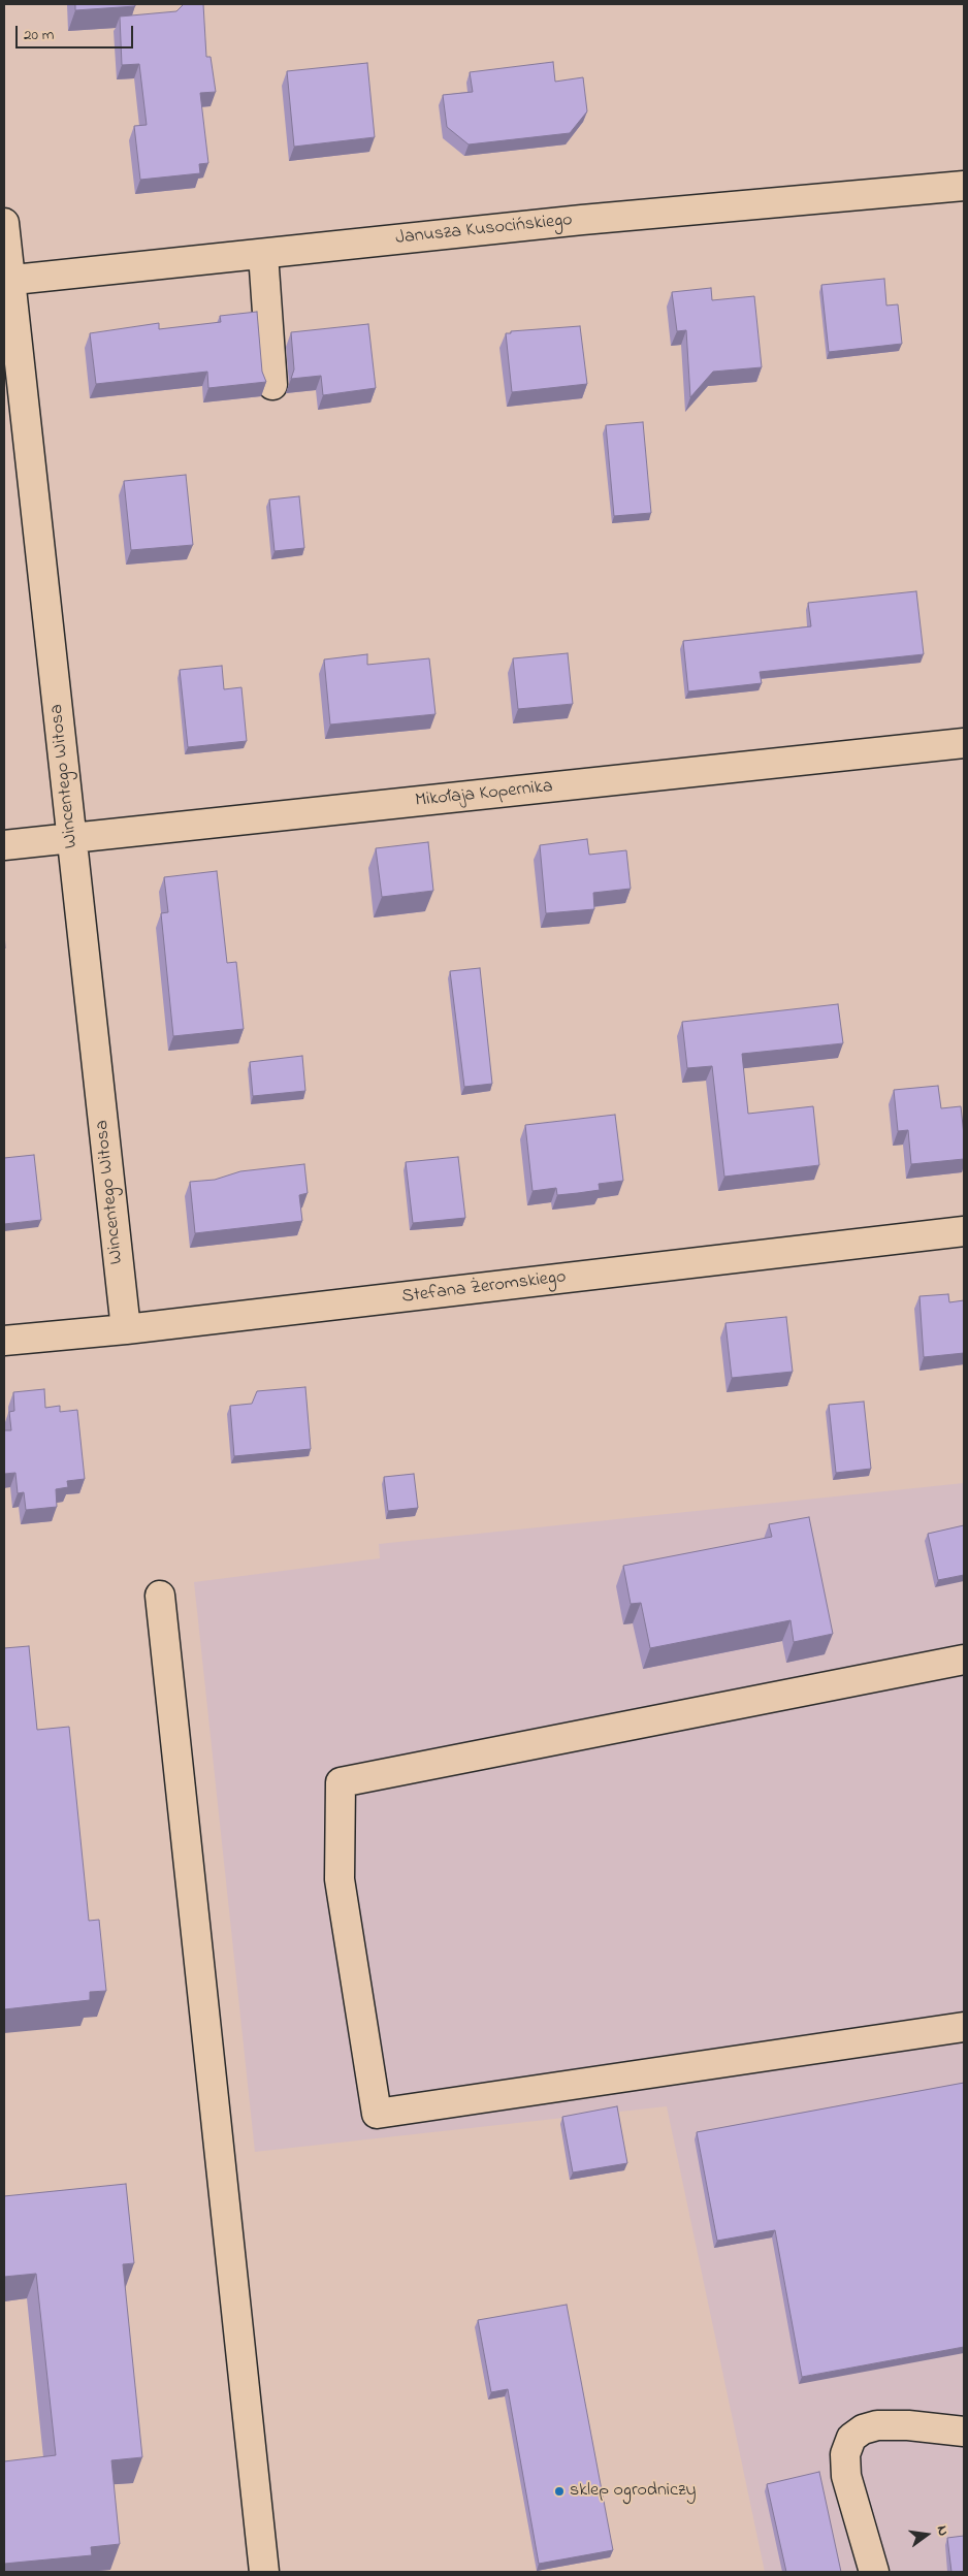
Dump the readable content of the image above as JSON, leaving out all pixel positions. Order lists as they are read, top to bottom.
{
  "streets": {
    "street": [
      "Janusza Kusocińskiego",
      "Wincentego Witosa",
      "Mikołaja Kopernika",
      "Stefana Żeromskiego"
    ]
  },
  "crossings": [
    ["Janusza Kusocińskiego", "Wincentego Witosa"],
    ["Wincentego Witosa", "Mikołaja Kopernika"],
    ["Wincentego Witosa", "Stefana Żeromskiego"]
  ],
  "places": ["sklep ogrodniczy"],
  "scale_bar": "20 m",
  "north": "right"
}
